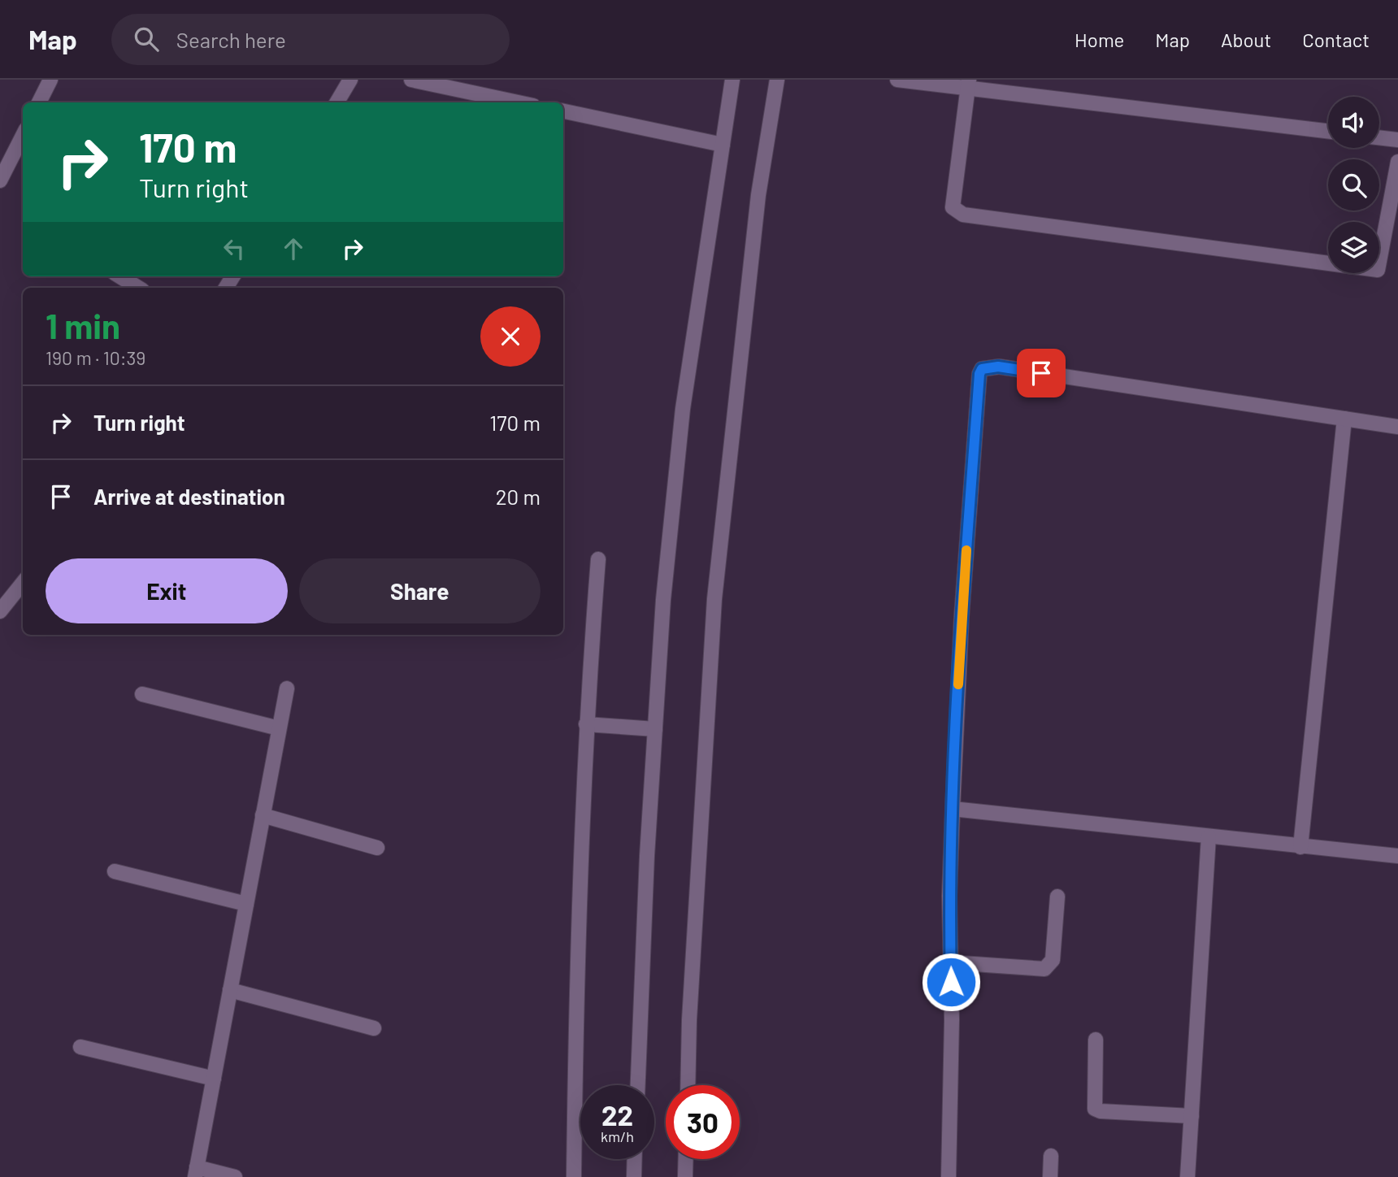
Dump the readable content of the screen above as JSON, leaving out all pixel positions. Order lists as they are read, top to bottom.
{
  "page": {
    "header": "Map",
    "search": "Search here",
    "nav": [
      "Home",
      "Map",
      "About",
      "Contact"
    ],
    "turn": ["170 m", "Turn right"],
    "heading": ["1 min", "190 m · 10:39"],
    "list": [
      {
        "name": "Turn right",
        "value": "170 m"
      },
      {
        "name": "Arrive at destination",
        "value": "20 m"
      }
    ],
    "buttons": ["Exit", "Share"],
    "speed": "22 km/h",
    "limit": "30"
  }
}
